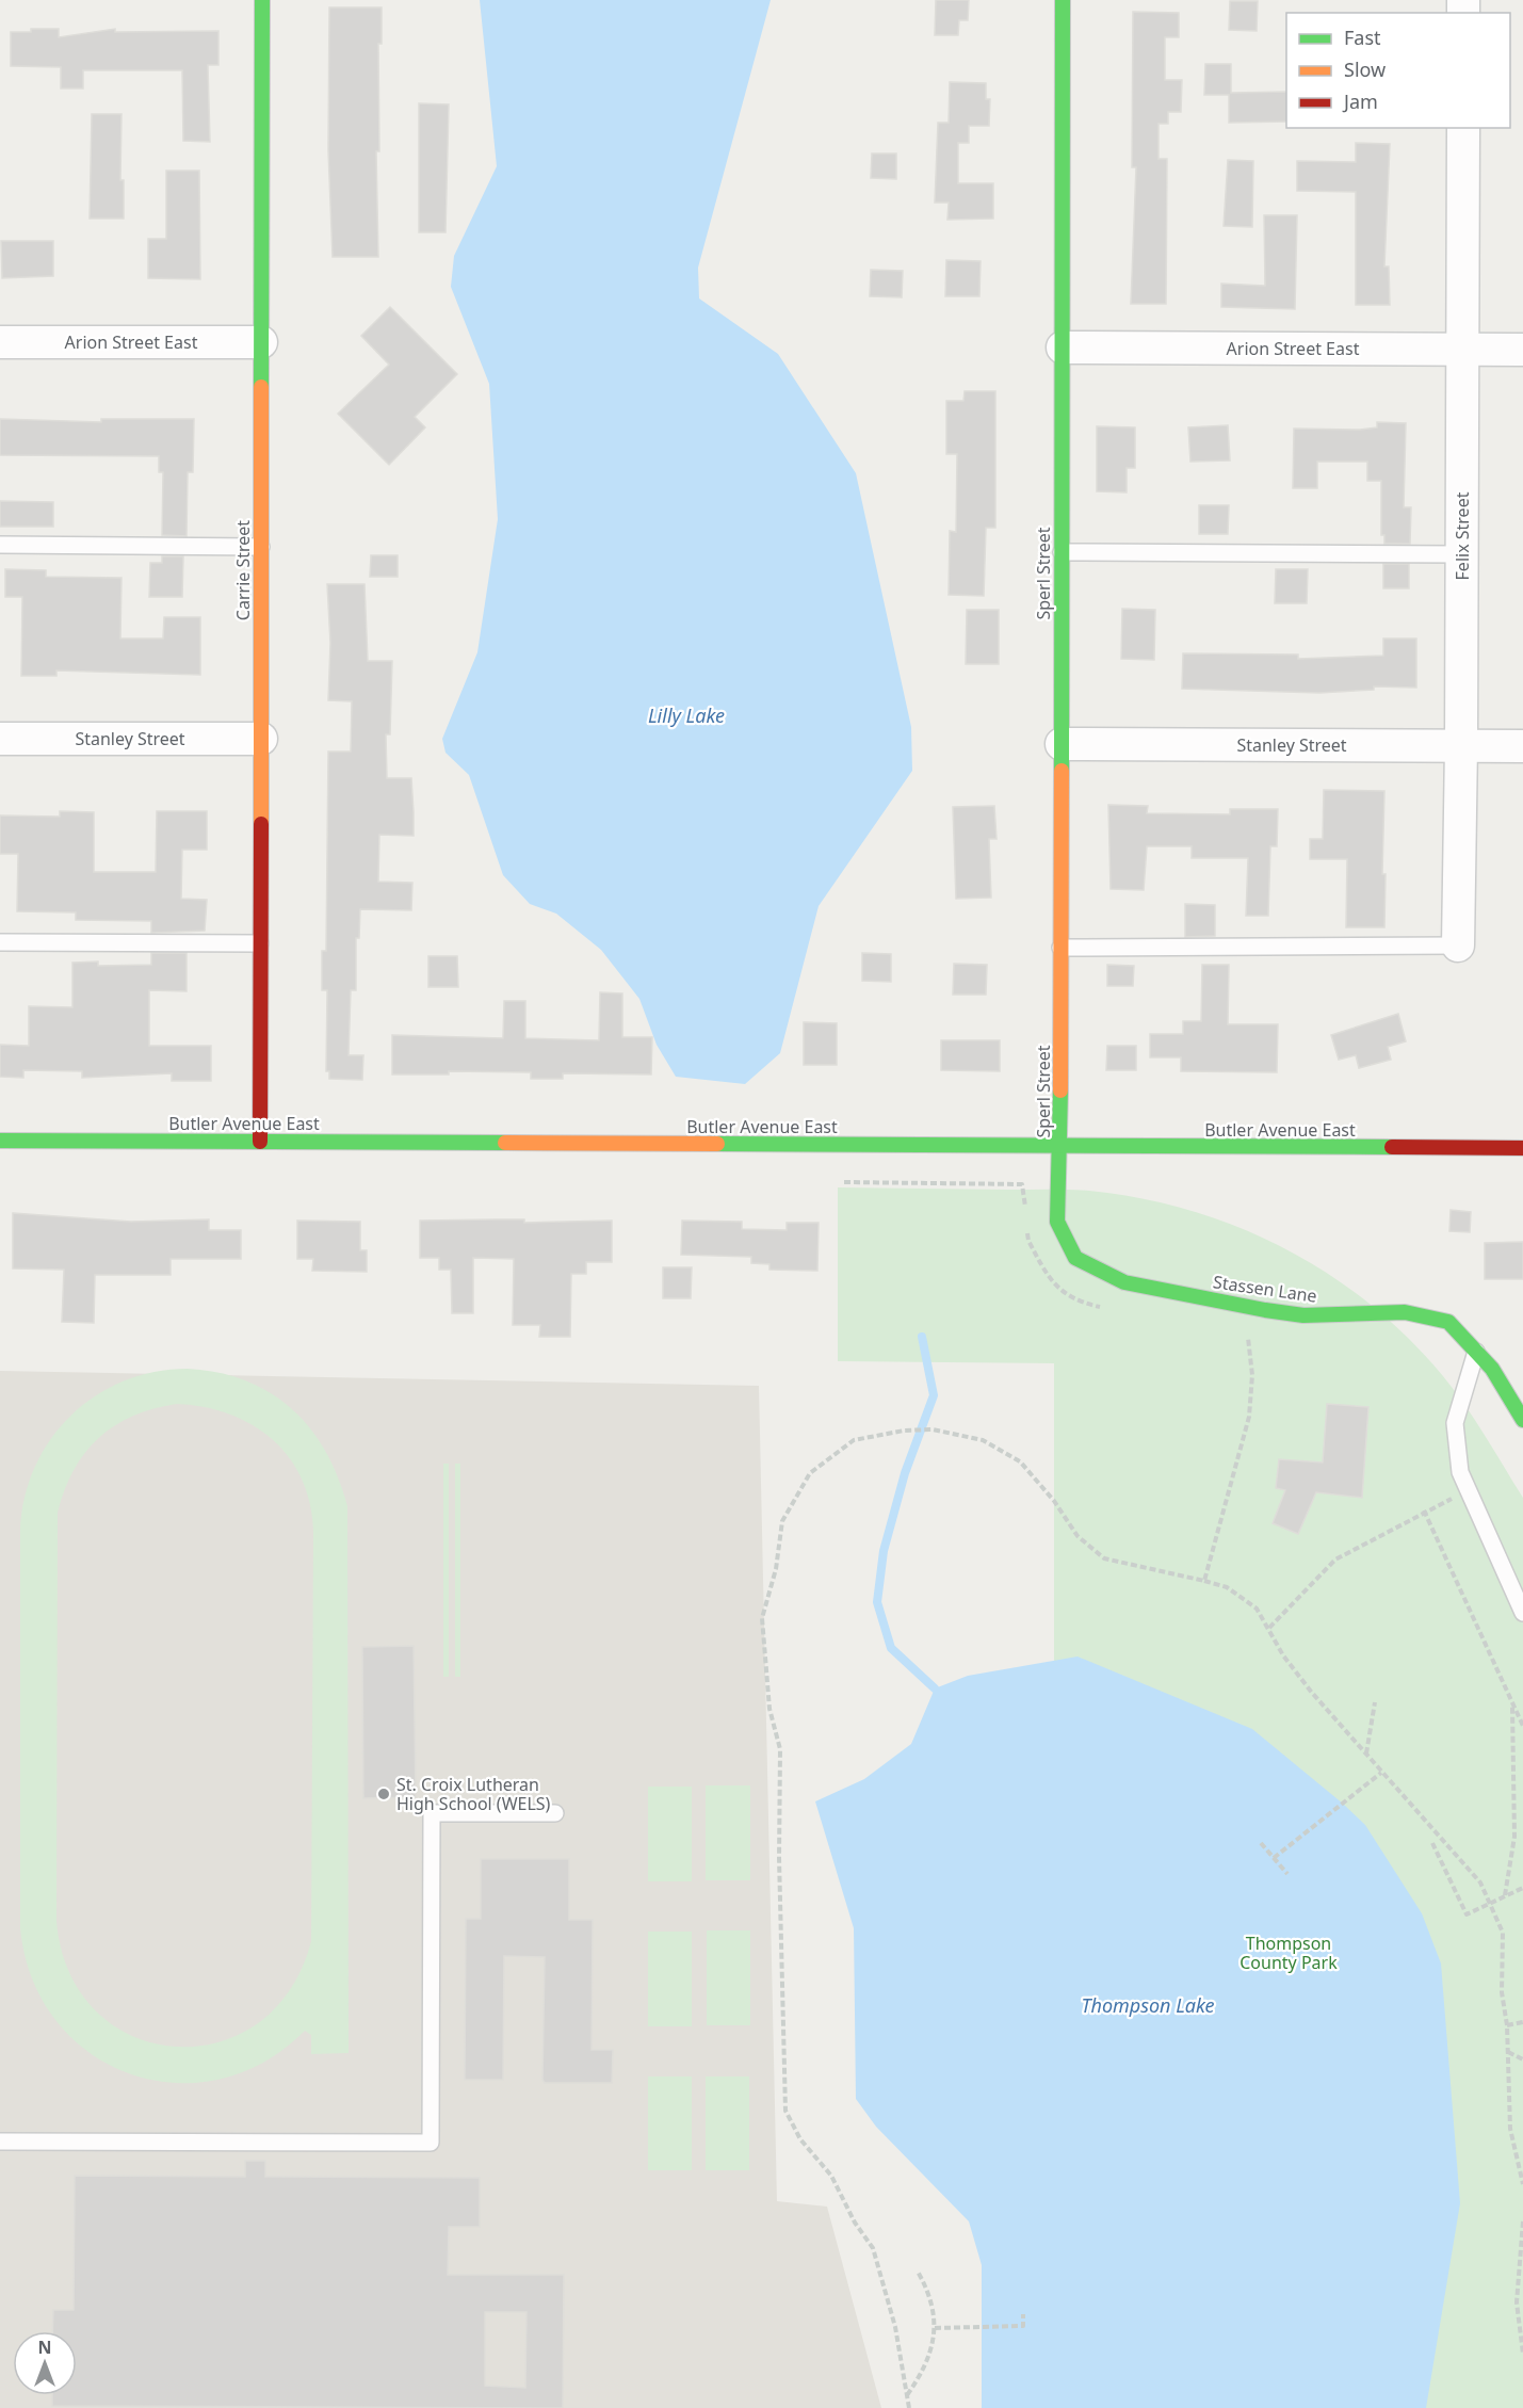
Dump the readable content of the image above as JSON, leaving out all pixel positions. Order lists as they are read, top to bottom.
{
  "streets": {
    "street": [
      "Arion Street East",
      "Felix Street",
      "Carrie Street",
      "Sperl Street",
      "Stanley Street",
      "Butler Avenue East",
      "Stassen Lane"
    ]
  },
  "crossings": [
    ["Arion Street East", "Felix Street"],
    ["Arion Street East", "Carrie Street"],
    ["Arion Street East", "Sperl Street"],
    ["Felix Street", "Stanley Street"],
    ["Carrie Street", "Stanley Street"],
    ["Carrie Street", "Butler Avenue East"],
    ["Sperl Street", "Stanley Street"],
    ["Sperl Street", "Butler Avenue East"],
    ["Sperl Street", "Stassen Lane"],
    ["Butler Avenue East", "Stassen Lane"]
  ],
  "water": ["Lilly Lake", "Thompson Lake"],
  "parks": ["Thompson County Park"],
  "places": ["St. Croix Lutheran High School (WELS)"],
  "legend": ["Fast", "Slow", "Jam"],
  "north": "top"
}
